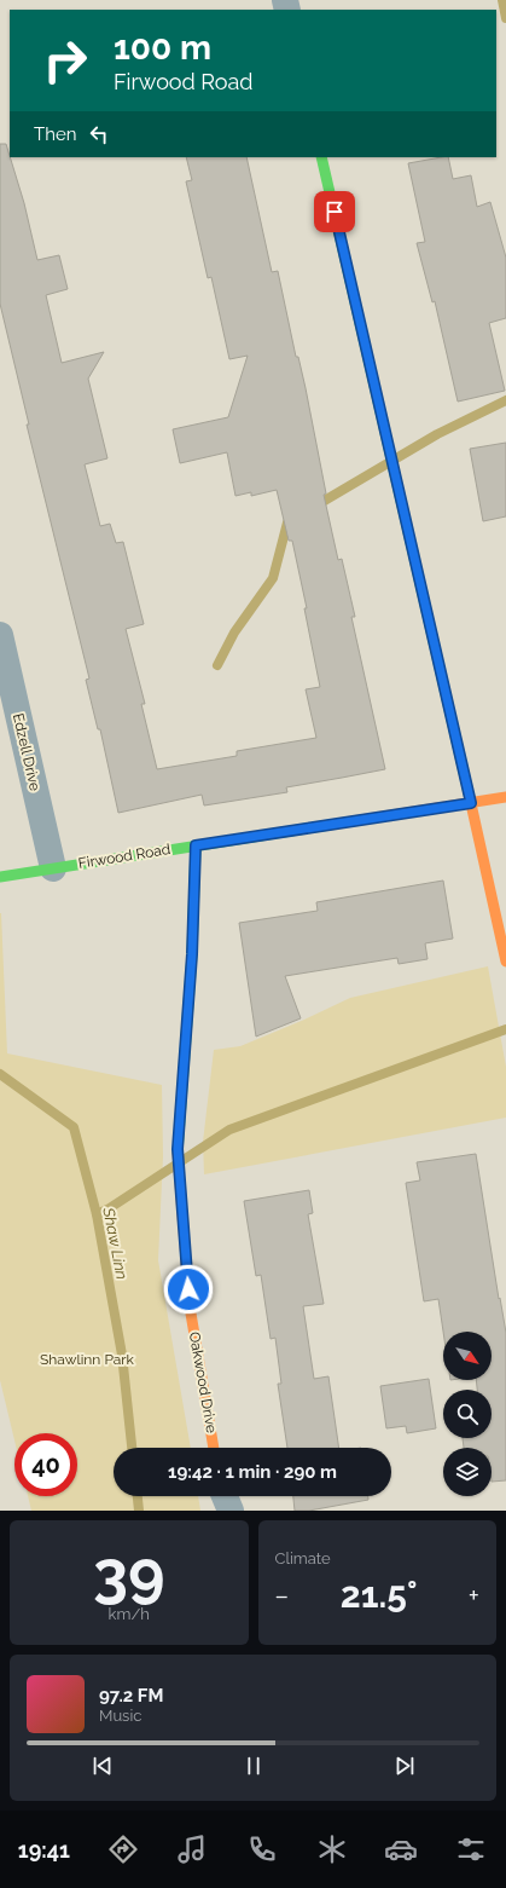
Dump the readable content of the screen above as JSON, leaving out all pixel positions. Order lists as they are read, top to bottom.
{
  "streets": {
    "street": ["Edzell Drive", "Firwood Road", "Oakwood Drive"]
  },
  "crossings": [
    ["Edzell Drive", "Firwood Road"],
    ["Firwood Road", "Oakwood Drive"]
  ],
  "water": ["Shaw Linn"],
  "parks": ["Shawlinn Park"],
  "north": "bottom right",
  "page": {
    "turn": ["100 m", "Firwood Road"],
    "then": "Then",
    "limit": "40",
    "trip": "19:42 · 1 min · 290 m",
    "tile": [
      ["39", "km/h"],
      "Climate"
    ],
    "heat": ["−", "21.5°", "+"],
    "song": ["97.2 FM", "Music"],
    "tabs": "19:41"
  }
}
